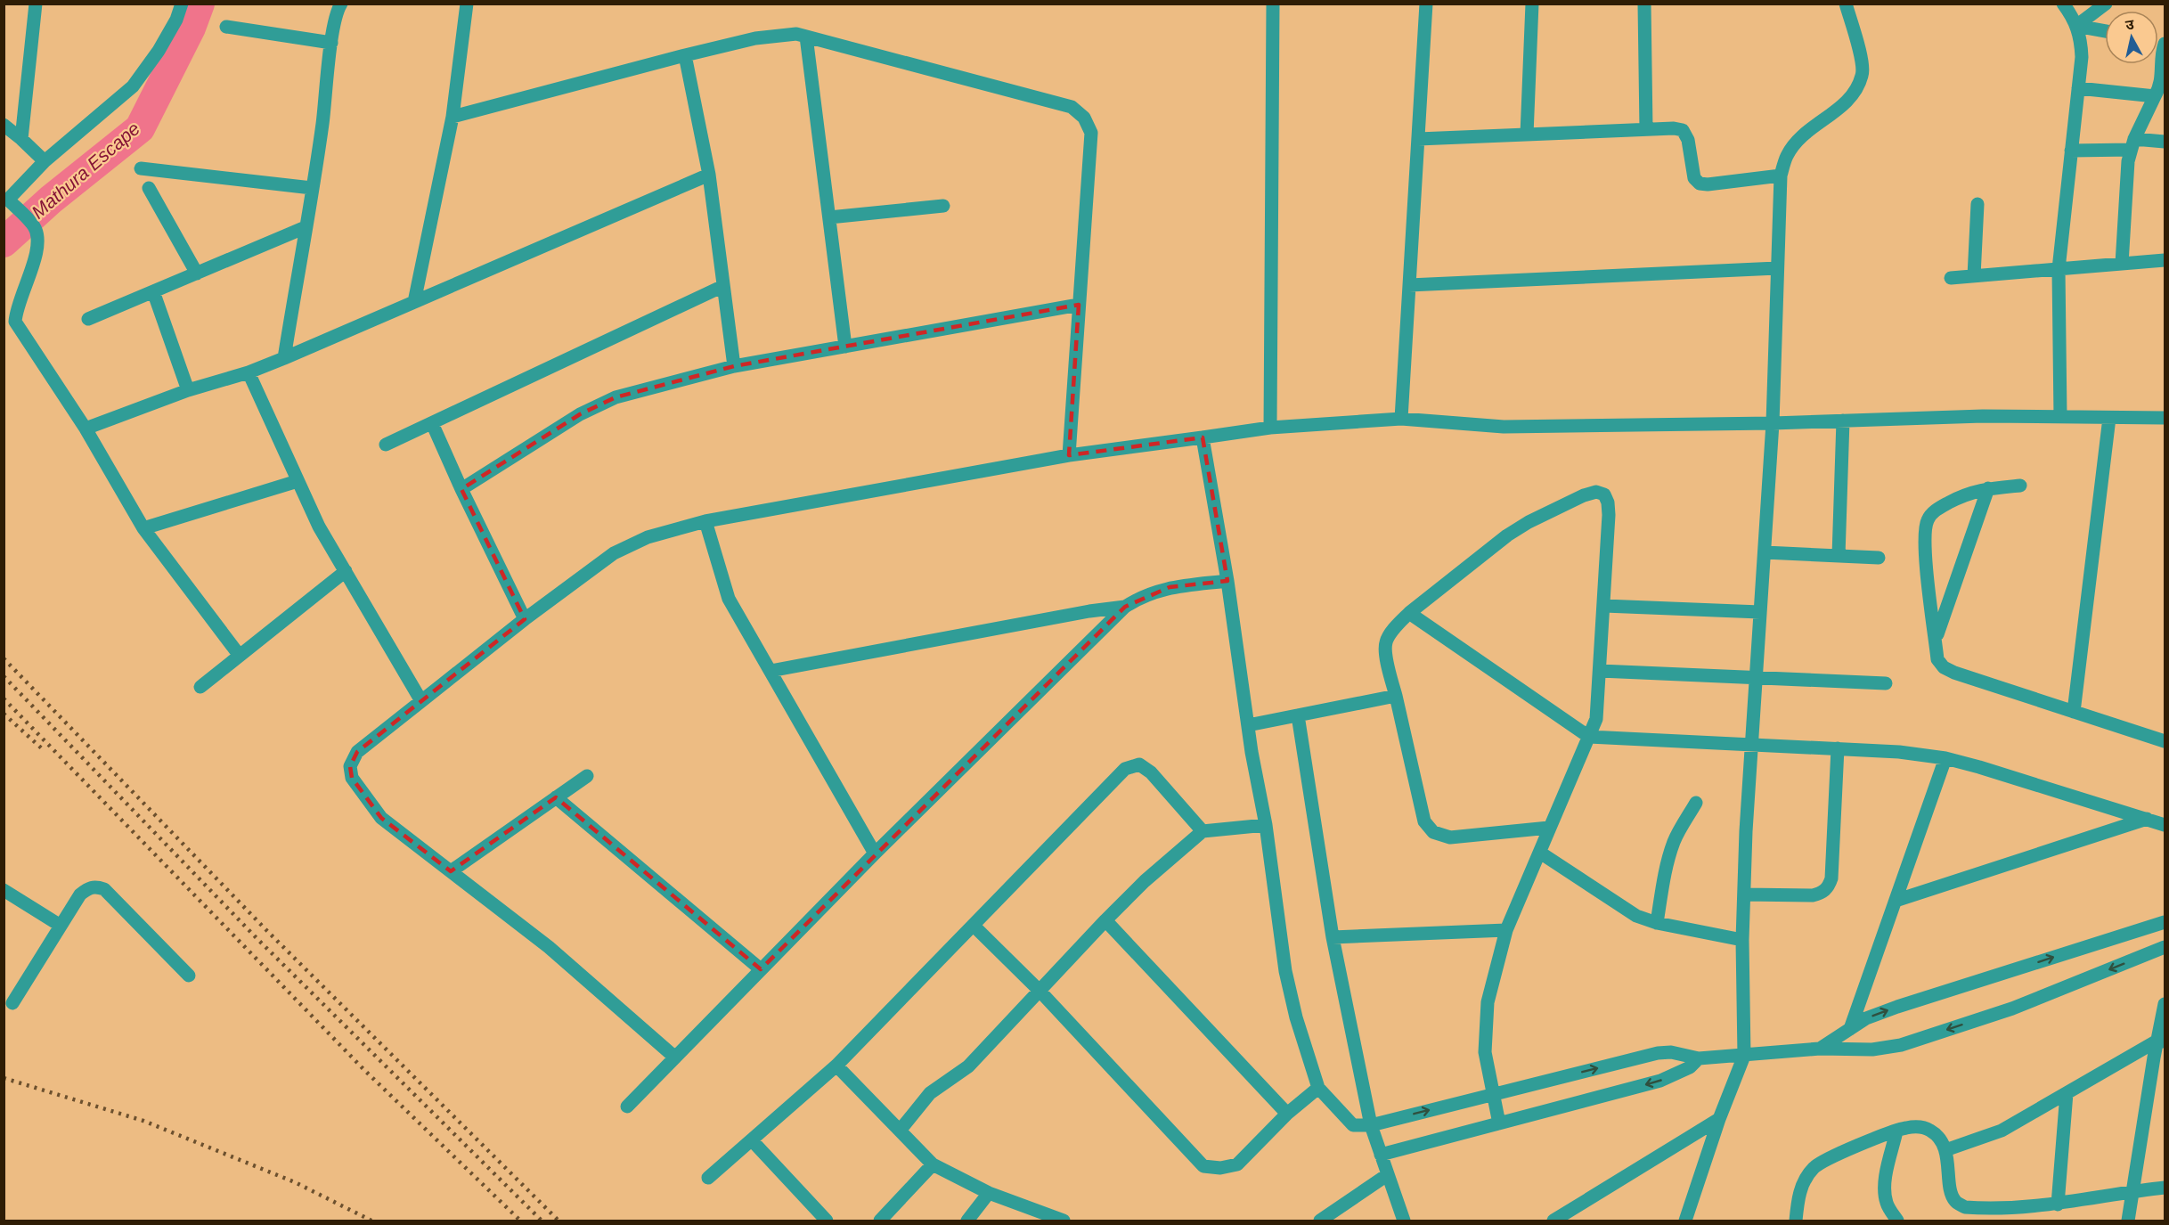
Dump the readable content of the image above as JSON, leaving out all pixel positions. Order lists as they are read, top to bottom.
{
  "water": ["Mathura Escape"],
  "north": "top"
}
